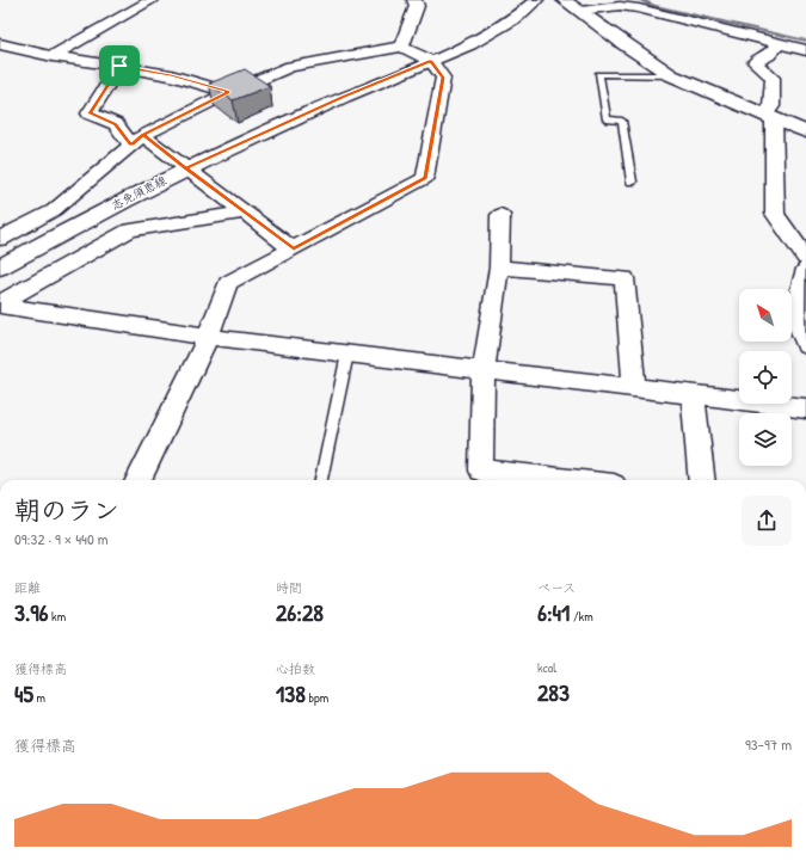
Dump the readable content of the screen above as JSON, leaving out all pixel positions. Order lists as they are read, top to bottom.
{
  "streets": {
    "main road": ["志免須恵線"]
  },
  "north": "top left",
  "page": {
    "heading": ["朝のラン", "09:32 · 9 × 440 m"],
    "stats": [
      ["距離", "3.96 km"],
      ["時間", "26:28"],
      ["ペース", "6:41 /km"],
      ["獲得標高", "45 m"],
      ["心拍数", "138 bpm"],
      ["kcal", "283"]
    ],
    "chart": ["獲得標高", "93–97 m"]
  }
}
